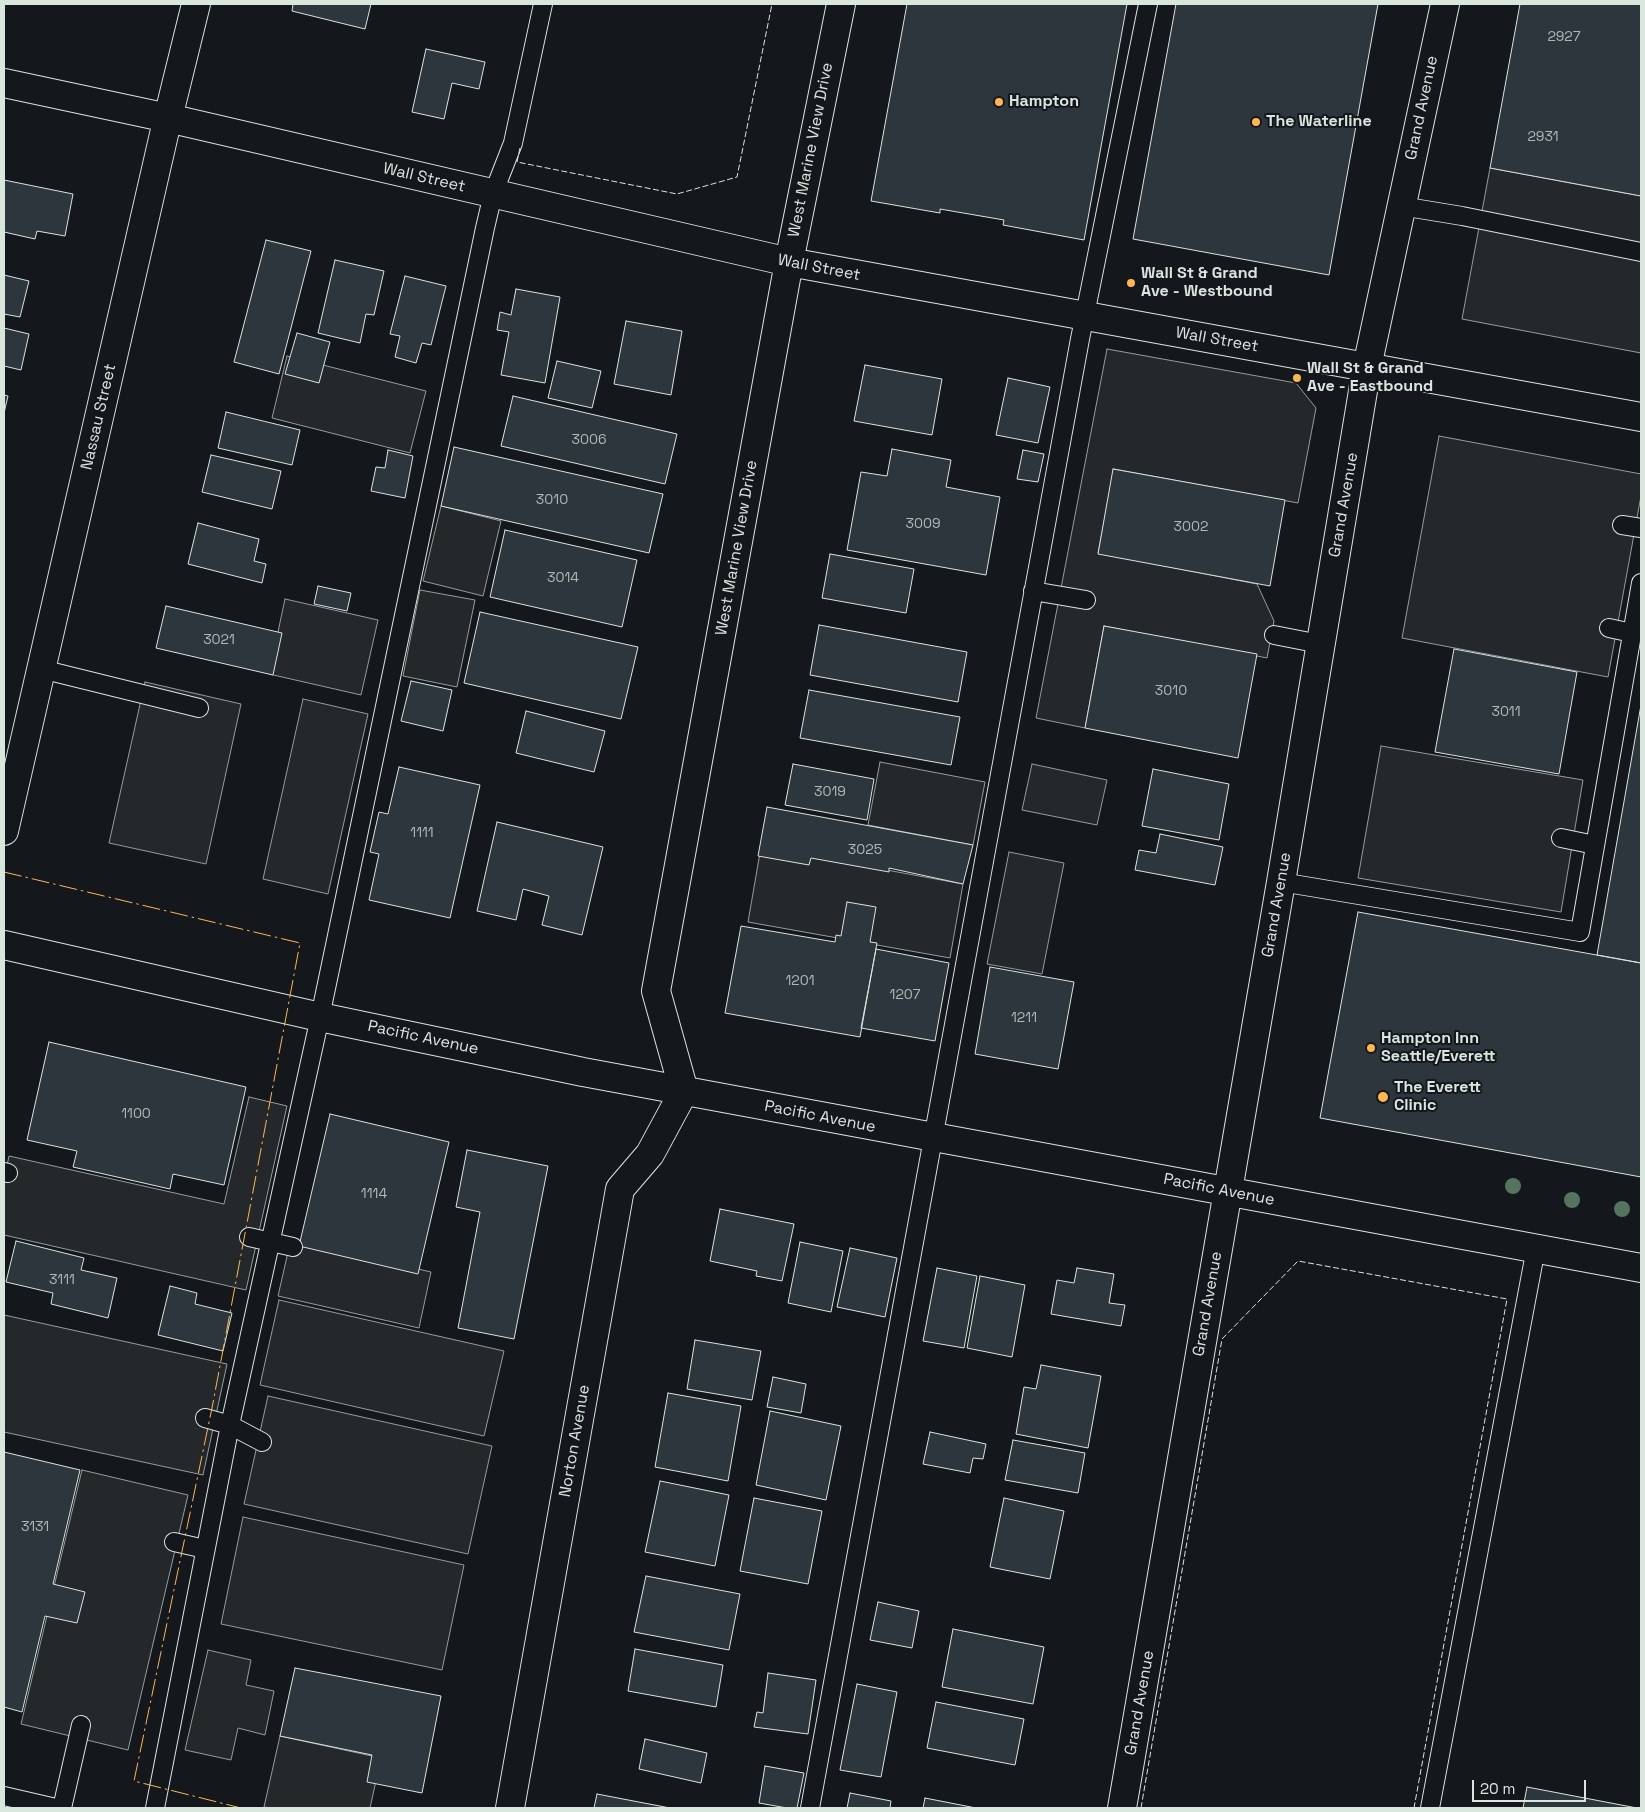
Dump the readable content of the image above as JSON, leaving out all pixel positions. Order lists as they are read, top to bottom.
{
  "streets": {
    "street": [
      "Grand Avenue",
      "West Marine View Drive",
      "Wall Street",
      "Nassau Street",
      "Pacific Avenue",
      "Norton Avenue"
    ]
  },
  "crossings": [
    ["Grand Avenue", "Wall Street"],
    ["Grand Avenue", "Pacific Avenue"],
    ["West Marine View Drive", "Wall Street"],
    ["West Marine View Drive", "Pacific Avenue"],
    ["West Marine View Drive", "Norton Avenue"],
    ["Wall Street", "Nassau Street"],
    ["Pacific Avenue", "Norton Avenue"]
  ],
  "places": [
    "Hampton",
    "The Waterline",
    "Wall St & Grand Ave - Westbound",
    "Wall St & Grand Ave - Eastbound",
    "Hampton Inn Seattle/Everett",
    "The Everett Clinic"
  ],
  "house_numbers": [
    "2927",
    "2931",
    "3006",
    "3010",
    "3009",
    "3002",
    "3014",
    "3021",
    "3010",
    "3011",
    "3019",
    "1111",
    "3025",
    "1201",
    "1207",
    "1211",
    "1100",
    "1114",
    "3111",
    "3131"
  ],
  "scale_bar": "20 m"
}
